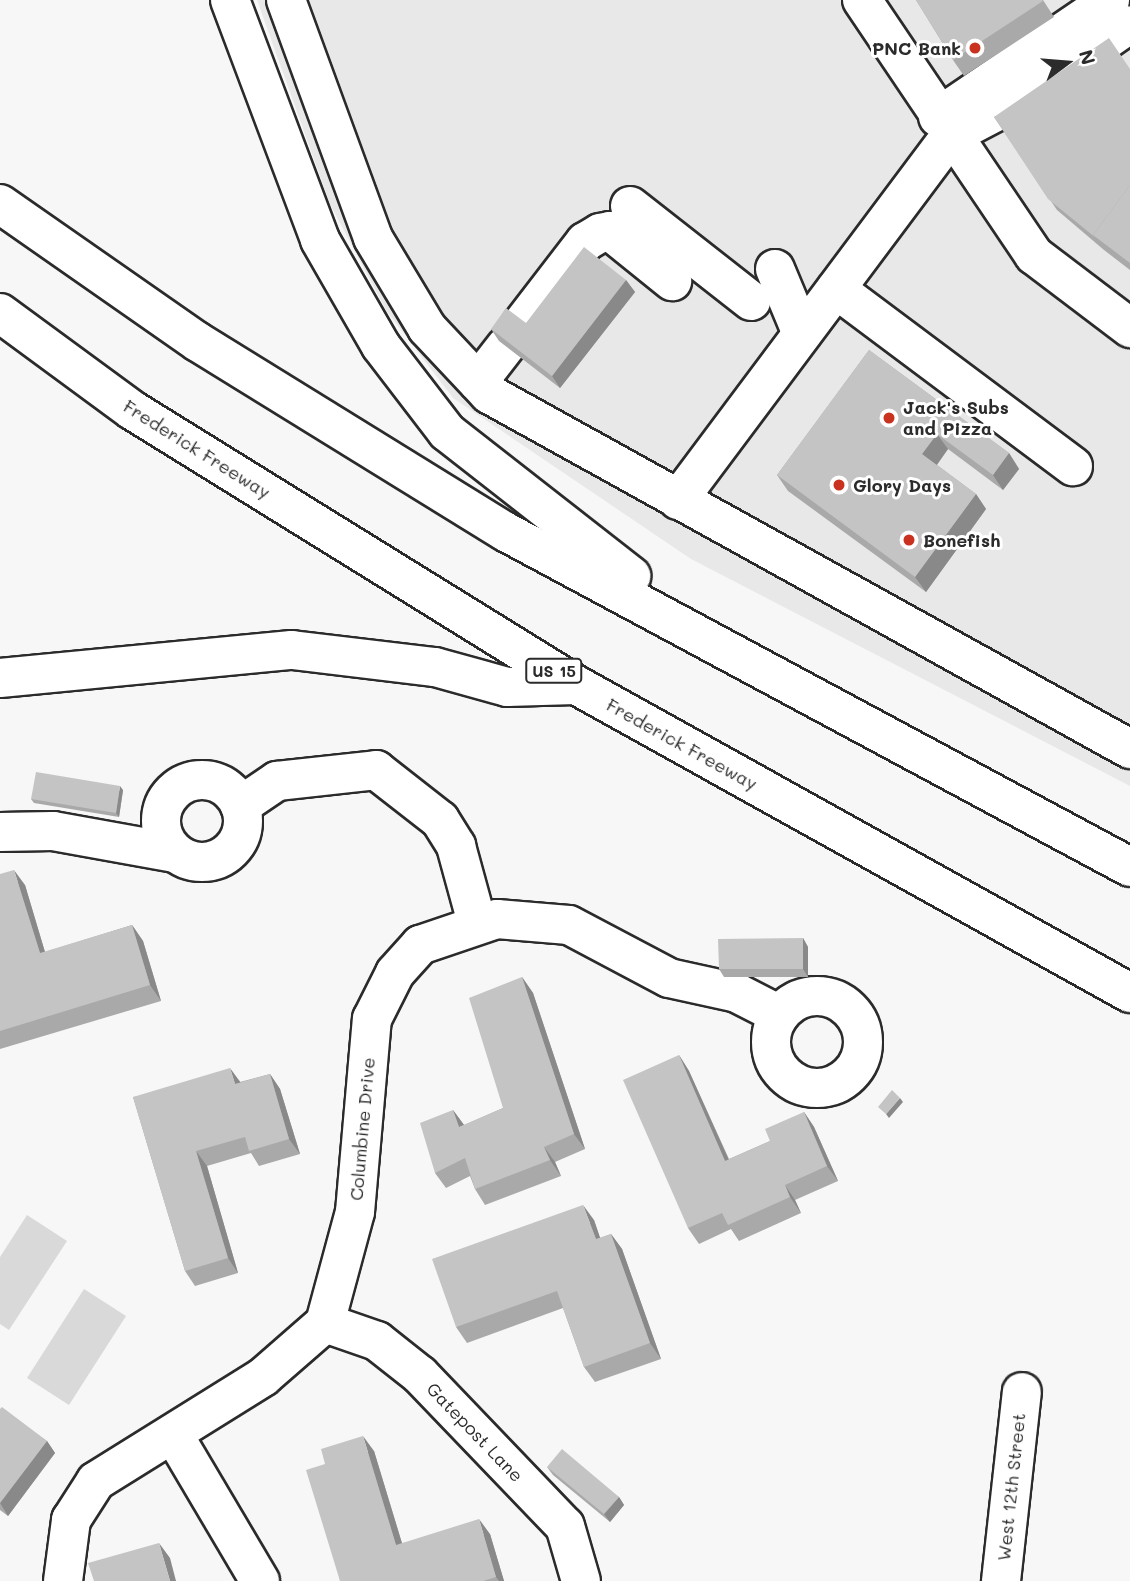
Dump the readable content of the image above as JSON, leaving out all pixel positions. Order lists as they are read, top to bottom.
{
  "streets": {
    "main road": [
      "Frederick Freeway",
      "US 15",
      "Columbine Drive",
      "Gatepost Lane",
      "West 12th Street"
    ]
  },
  "crossings": [
    ["Columbine Drive", "Gatepost Lane"]
  ],
  "places": [
    "PNC Bank",
    "Jack's Subs and Pizza",
    "Glory Days",
    "Bonefish"
  ],
  "north": "right"
}
